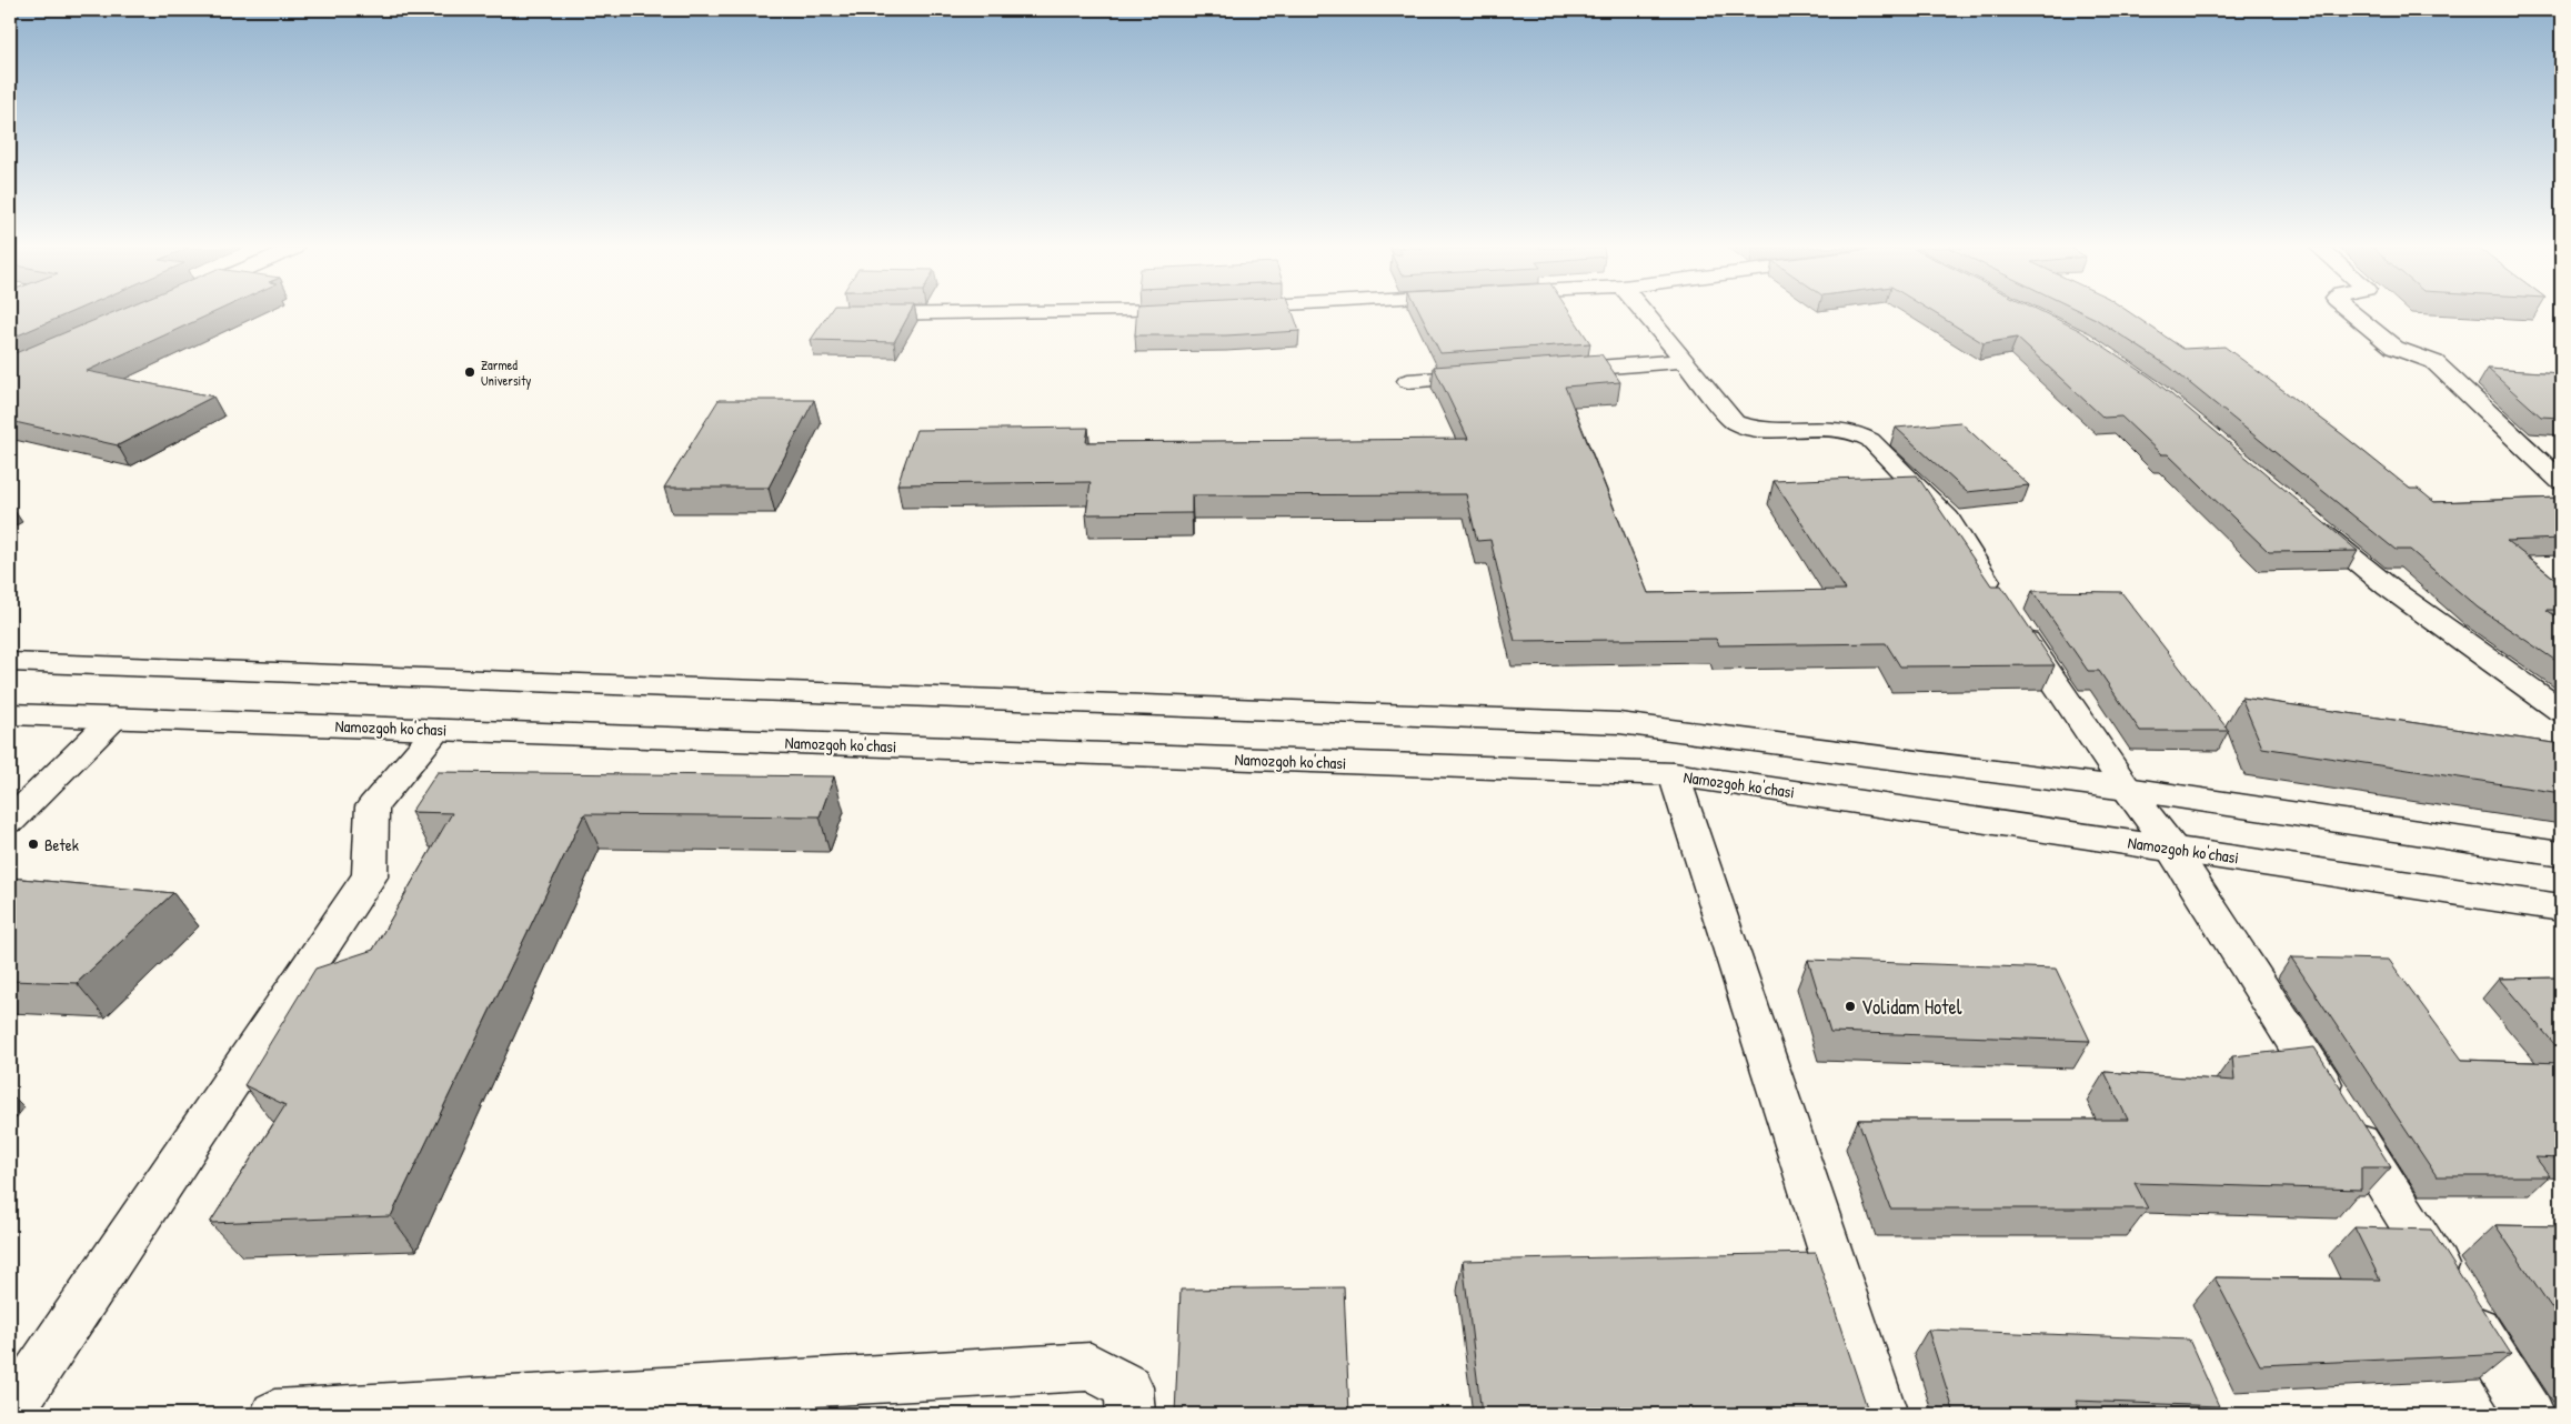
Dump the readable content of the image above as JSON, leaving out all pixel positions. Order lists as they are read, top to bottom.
{
  "streets": {
    "street": ["Namozgoh ko'chasi"]
  },
  "places": ["Zarmed University", "Betek", "Volidam Hotel"]
}
